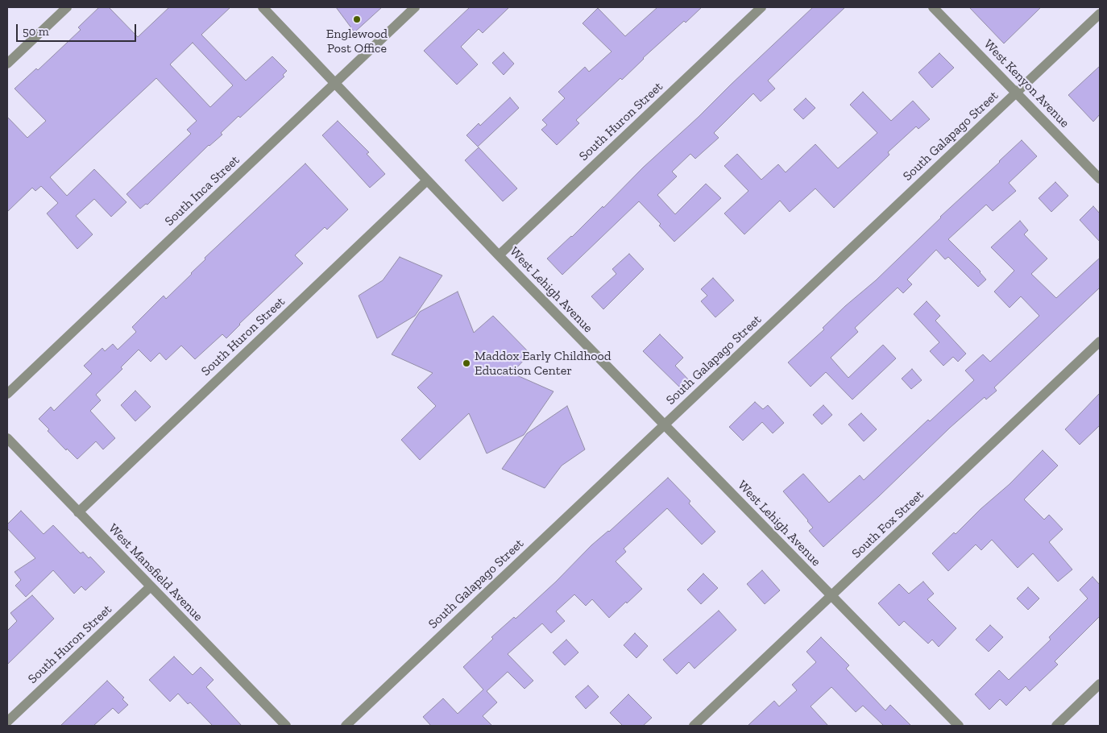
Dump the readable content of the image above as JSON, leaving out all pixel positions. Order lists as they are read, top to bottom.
{
  "streets": {
    "street": [
      "West Kenyon Avenue",
      "South Huron Street",
      "South Galapago Street",
      "South Inca Street",
      "West Lehigh Avenue",
      "South Fox Street",
      "West Mansfield Avenue"
    ]
  },
  "crossings": [
    ["West Kenyon Avenue", "South Galapago Street"],
    ["South Huron Street", "West Lehigh Avenue"],
    ["South Huron Street", "West Mansfield Avenue"],
    ["South Galapago Street", "West Lehigh Avenue"],
    ["South Inca Street", "West Lehigh Avenue"],
    ["West Lehigh Avenue", "South Fox Street"]
  ],
  "places": ["Englewood Post Office", "Maddox Early Childhood Education Center"],
  "scale_bar": "50 m"
}
